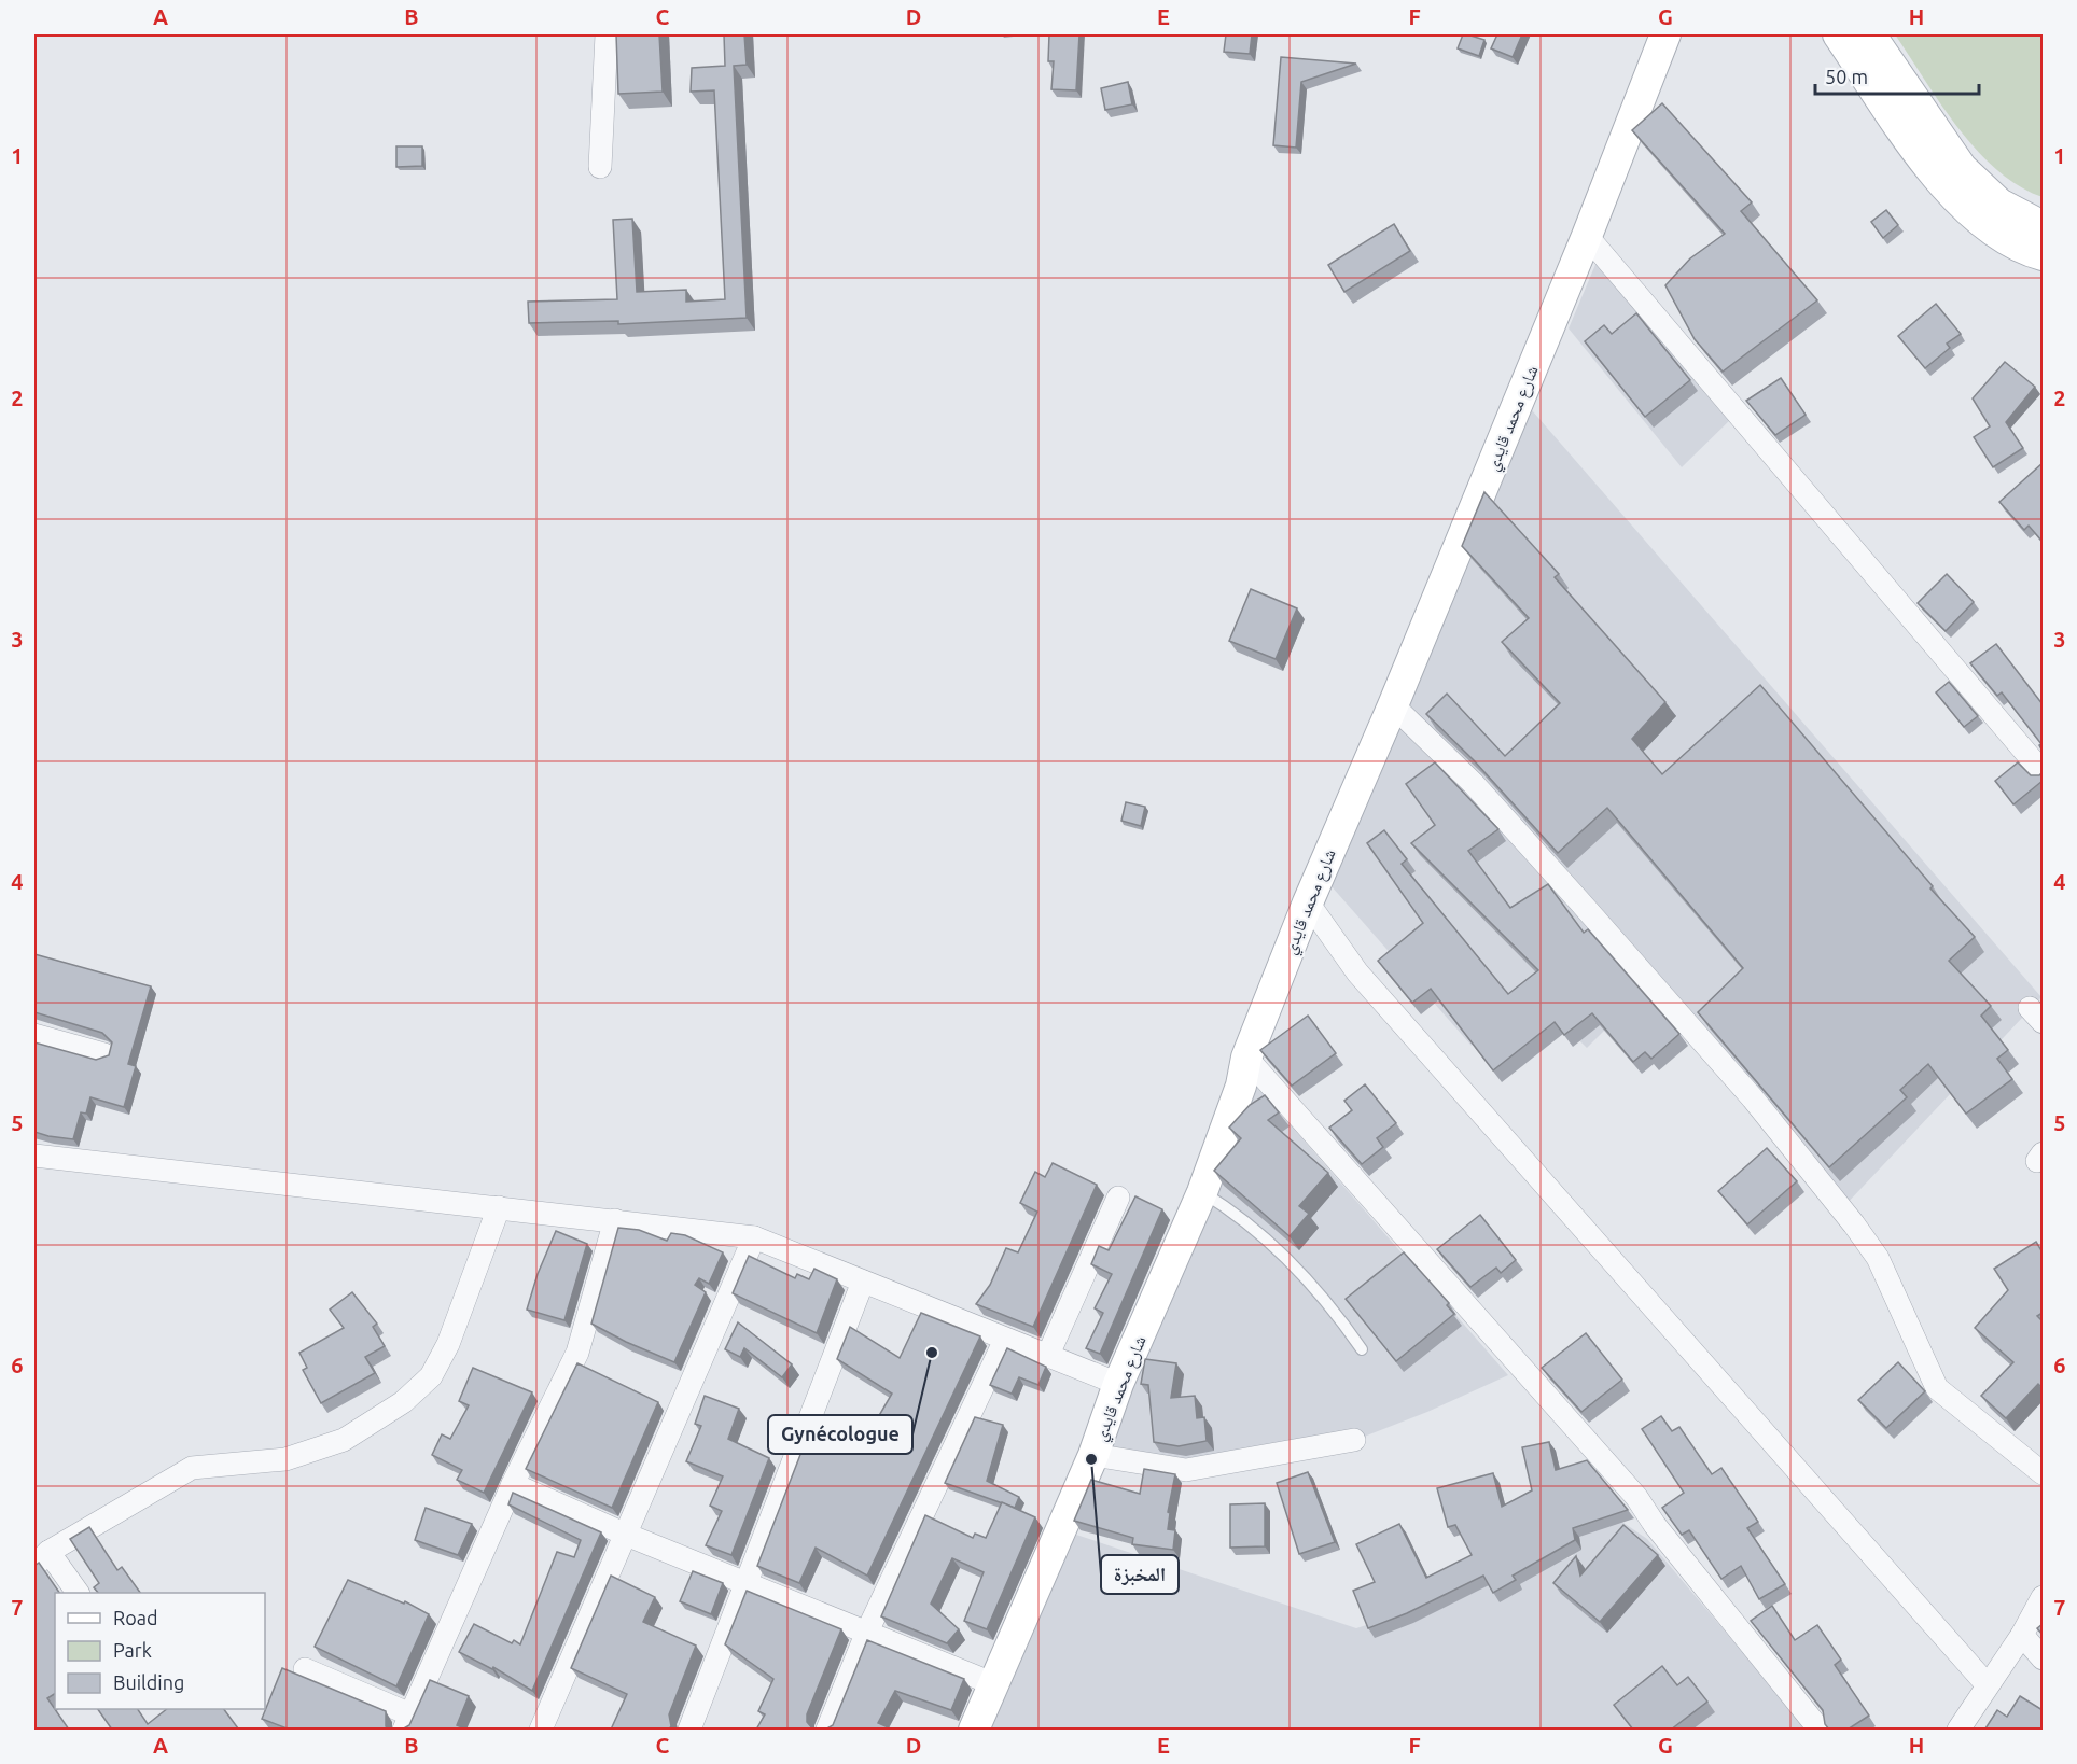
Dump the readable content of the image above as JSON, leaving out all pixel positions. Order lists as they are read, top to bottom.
{
  "streets": {
    "main road": ["شارع محمد قايدي"]
  },
  "places": ["Gynécologue", "المخبزة"],
  "legend": ["Road", "Park", "Building"],
  "scale_bar": "50 m",
  "grid": {
    "columns": [
      "A",
      "B",
      "C",
      "D",
      "E",
      "F",
      "G",
      "H"
    ],
    "rows": [
      "1",
      "2",
      "3",
      "4",
      "5",
      "6",
      "7"
    ]
  }
}
